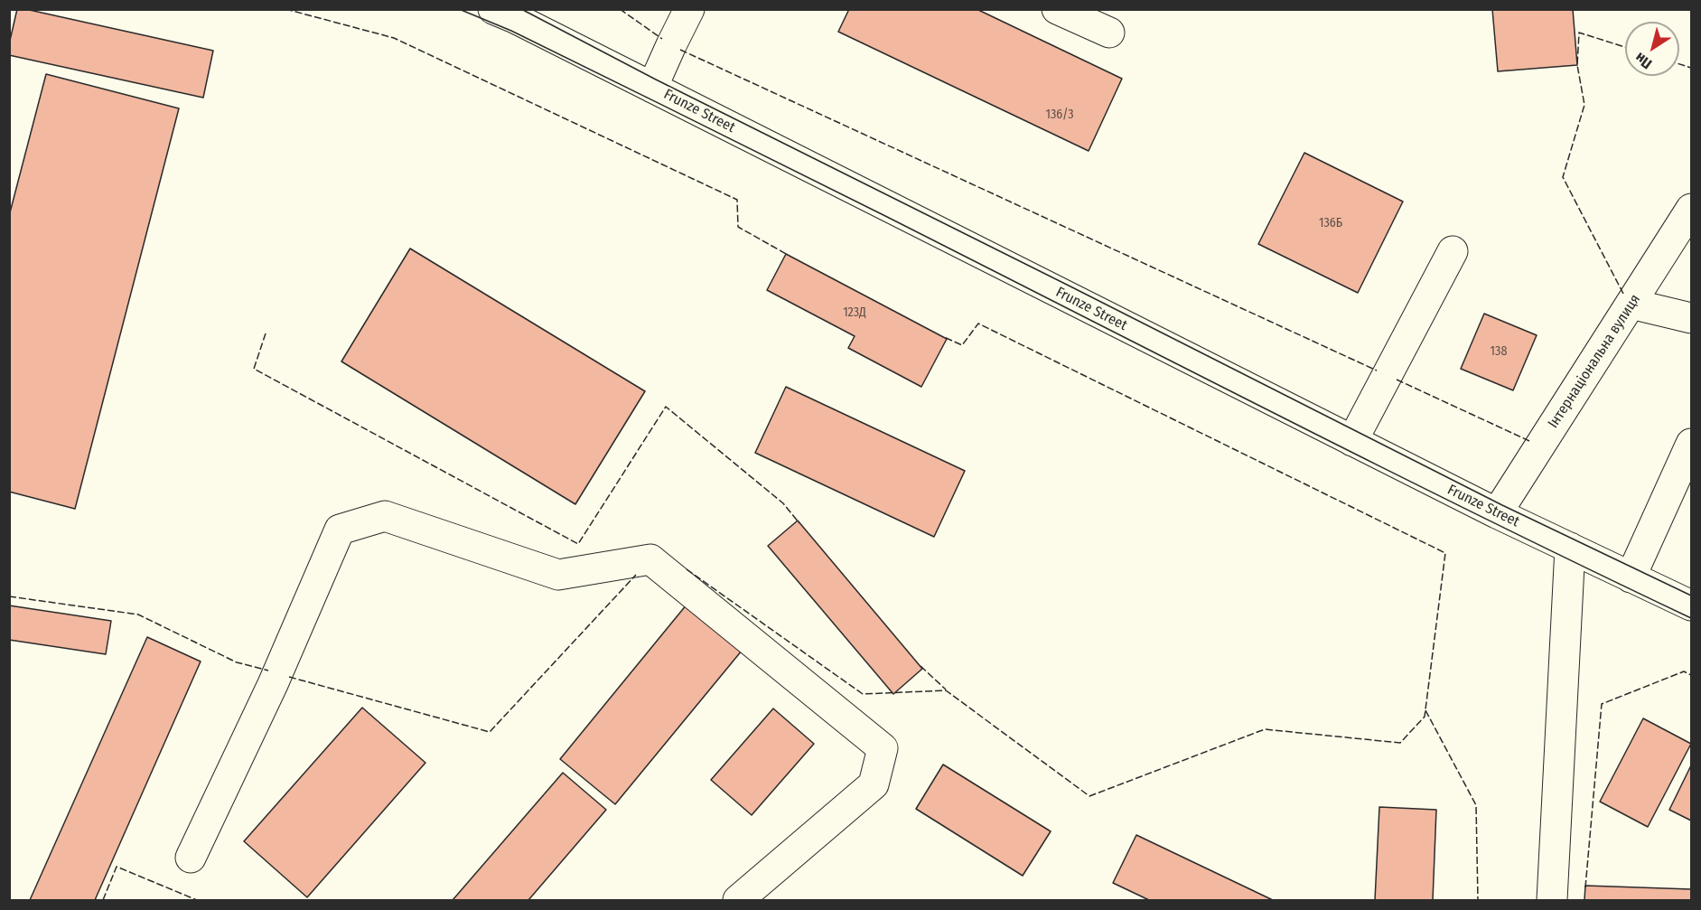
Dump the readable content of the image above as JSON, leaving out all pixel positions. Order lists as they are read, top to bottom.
{
  "streets": {
    "street": ["Frunze Street", "Інтернаціональна вулиця"]
  },
  "crossings": [
    ["Frunze Street", "Інтернаціональна вулиця"]
  ],
  "house_numbers": [
    "136/3",
    "136Б",
    "123Д",
    "138"
  ],
  "north": "bottom left"
}
